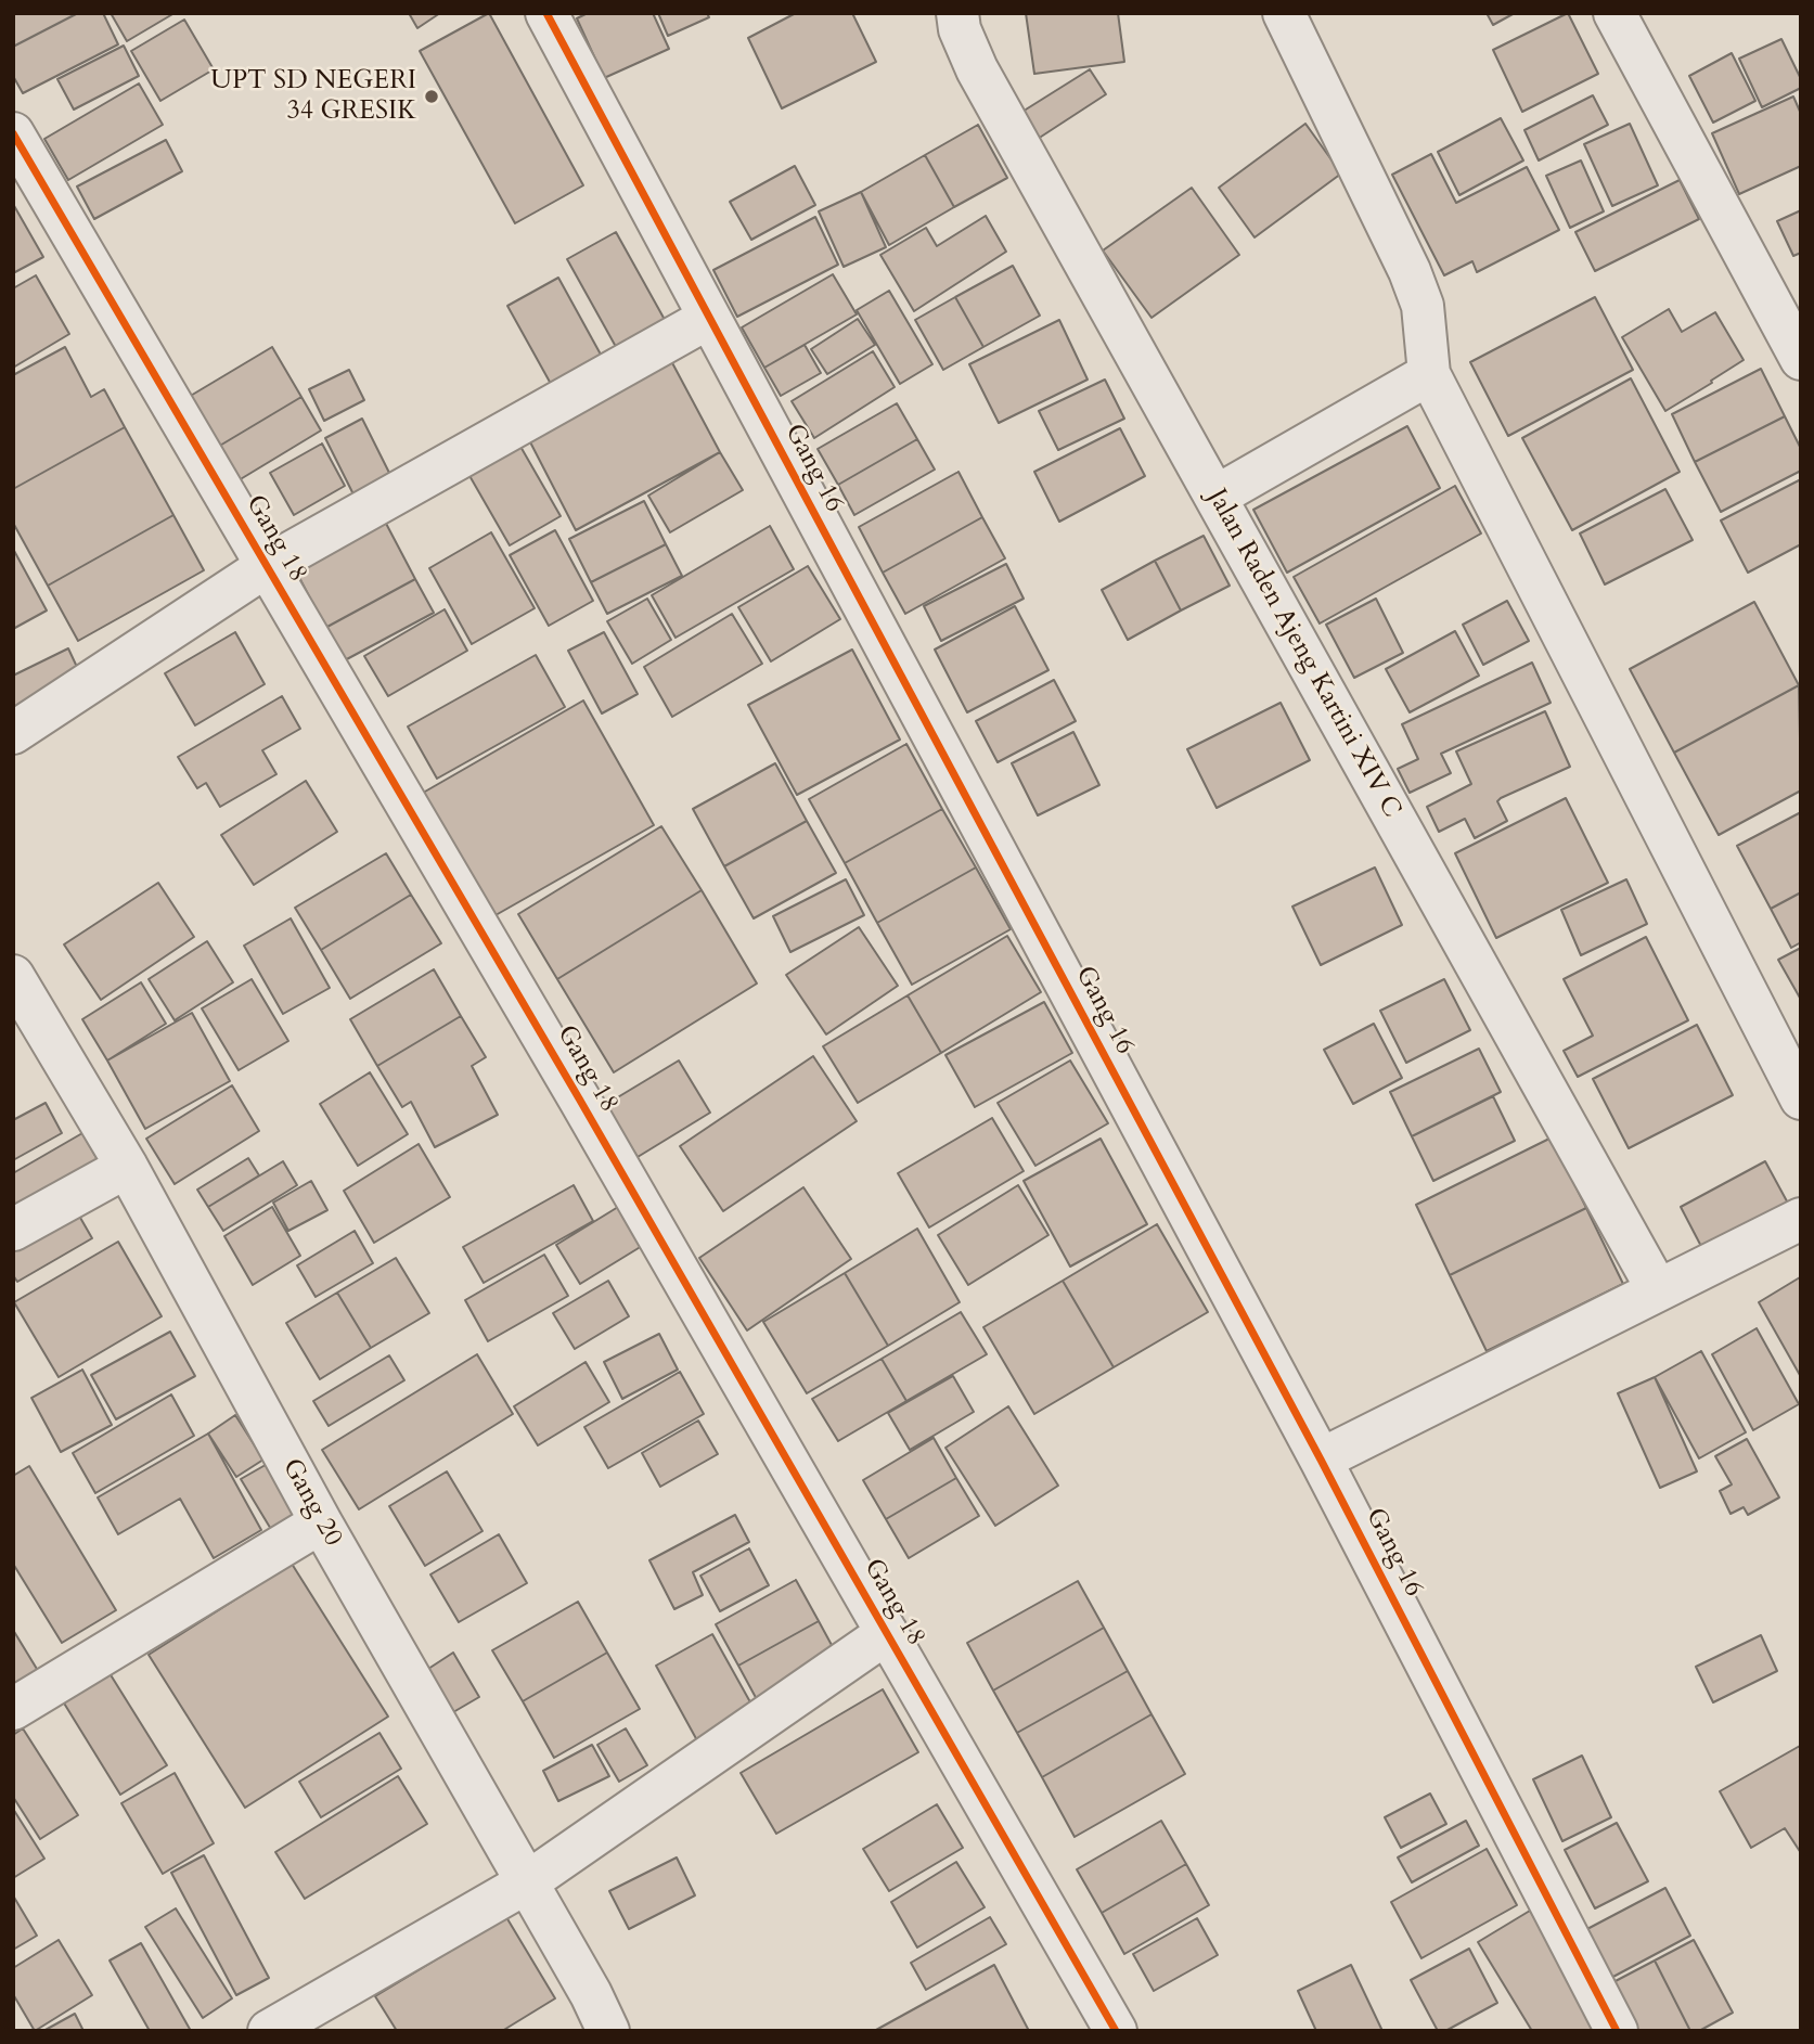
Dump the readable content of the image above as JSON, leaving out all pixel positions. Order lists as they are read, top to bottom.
{
  "streets": {
    "street": [
      "Gang 16",
      "Gang 18",
      "Jalan Raden Ajeng Kartini XIV C",
      "Gang 20"
    ]
  },
  "places": ["UPT SD NEGERI 34 GRESIK"]
}
